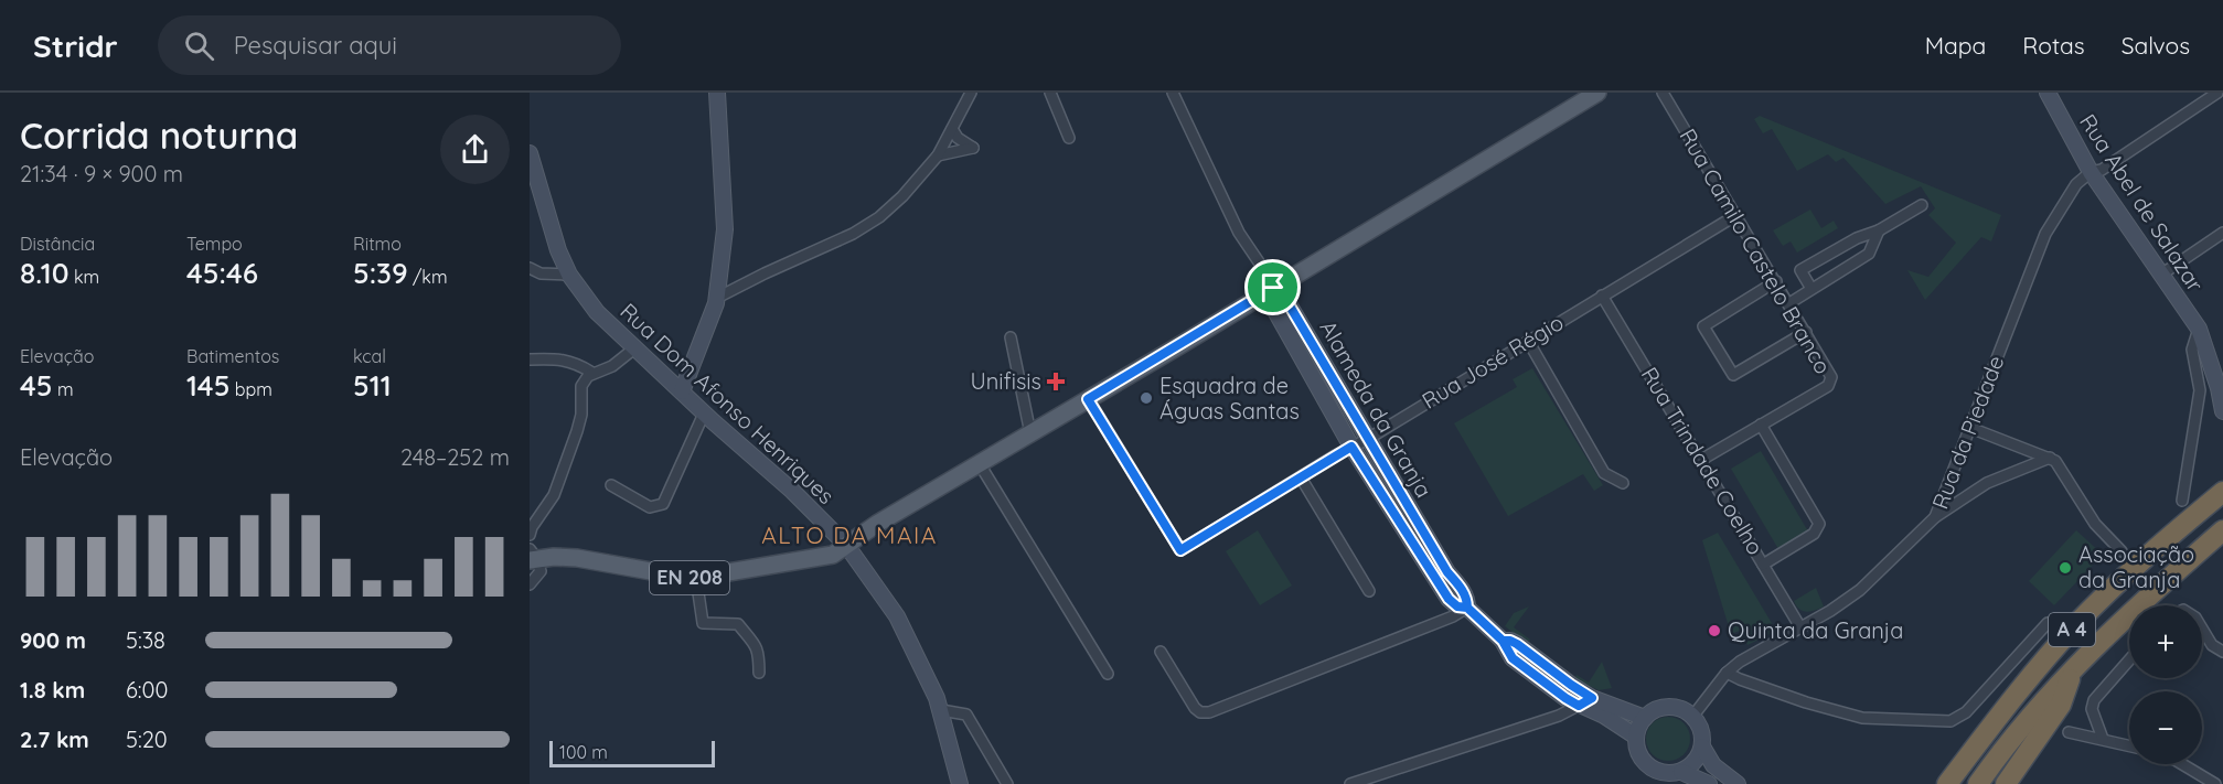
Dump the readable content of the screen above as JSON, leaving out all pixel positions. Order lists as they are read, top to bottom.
{
  "streets": {
    "highway": ["A 4"],
    "main road": ["EN 208"],
    "street": [
      "Rua Abel de Salazar",
      "Rua Camilo Castelo Branco",
      "Rua José Régio",
      "Rua Dom Afonso Henriques",
      "Alameda da Granja",
      "Rua da Piedade",
      "Rua Trindade Coelho"
    ]
  },
  "crossings": [
    ["Rua Abel de Salazar", "Rua da Piedade"],
    ["Rua Camilo Castelo Branco", "Rua José Régio"],
    ["Rua Camilo Castelo Branco", "Rua Trindade Coelho"],
    ["Rua José Régio", "Alameda da Granja"],
    ["Rua José Régio", "Rua Trindade Coelho"],
    ["Rua José Régio", "EN 208"],
    ["Rua Dom Afonso Henriques", "EN 208"],
    ["Alameda da Granja", "Rua da Piedade"],
    ["Alameda da Granja", "EN 208"],
    ["Rua da Piedade", "Rua Trindade Coelho"]
  ],
  "districts": ["ALTO DA MAIA"],
  "places": {
    "health": ["Unifisis"],
    "other": ["Esquadra de Águas Santas", "Associação da Granja", "Quinta da Granja"]
  },
  "scale_bar": "100 m",
  "page": {
    "header": "Stridr",
    "search": "Pesquisar aqui",
    "nav": ["Mapa", "Rotas", "Salvos"],
    "heading": ["Corrida noturna", "21:34 · 9 × 900 m"],
    "stats": [
      ["Distância", "8.10 km"],
      ["Tempo", "45:46"],
      ["Ritmo", "5:39 /km"],
      ["Elevação", "45 m"],
      ["Batimentos", "145 bpm"],
      ["kcal", "511"]
    ],
    "chart": ["Elevação", "248–252 m"],
    "map_buttons": ["+", "−"],
    "list": [
      {
        "name": "900 m",
        "note": "5:38"
      },
      {
        "name": "1.8 km",
        "note": "6:00"
      },
      {
        "name": "2.7 km",
        "note": "5:20"
      }
    ],
    "scale": "100 m"
  }
}
